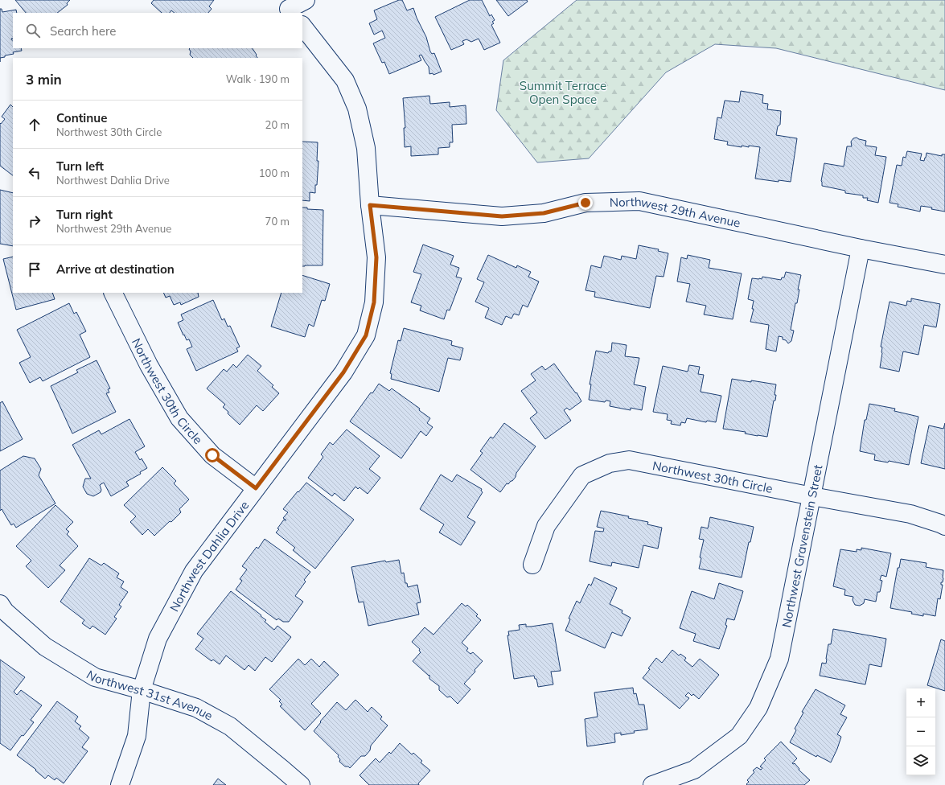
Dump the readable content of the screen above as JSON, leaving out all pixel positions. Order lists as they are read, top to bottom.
{
  "streets": {
    "street": [
      "Northwest 29th Avenue",
      "Northwest 30th Circle",
      "Northwest Gravenstein Street",
      "Northwest Dahlia Drive",
      "Northwest 31st Avenue"
    ]
  },
  "crossings": [
    ["Northwest 29th Avenue", "Northwest Gravenstein Street"],
    ["Northwest 29th Avenue", "Northwest Dahlia Drive"],
    ["Northwest 30th Circle", "Northwest Gravenstein Street"],
    ["Northwest 30th Circle", "Northwest Dahlia Drive"],
    ["Northwest Dahlia Drive", "Northwest 31st Avenue"]
  ],
  "parks": ["Summit Terrace Open Space"],
  "page": {
    "search": "Search here",
    "heading": ["3 min", "Walk · 190 m"],
    "list": [
      ["Continue", "Northwest 30th Circle", "20 m"],
      ["Turn left", "Northwest Dahlia Drive", "100 m"],
      ["Turn right", "Northwest 29th Avenue", "70 m"],
      "Arrive at destination"
    ],
    "map_buttons": ["+", "−"]
  }
}
